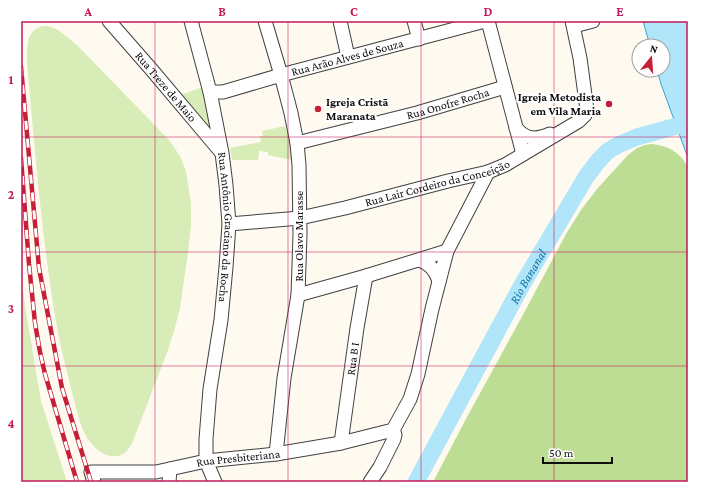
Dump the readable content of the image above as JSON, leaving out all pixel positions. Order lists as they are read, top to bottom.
{
  "streets": {
    "street": [
      "Rua Arão Alves de Souza",
      "Rua Treze de Maio",
      "Rua Onofre Rocha",
      "Rua Lair Cordeiro da Conceição",
      "Rua Antônio Graciano da Rocha",
      "Rua Olavo Marasse",
      "Rua B I",
      "Rua Presbiteriana"
    ]
  },
  "crossings": [
    ["Rua Arão Alves de Souza", "Rua Antônio Graciano da Rocha"],
    ["Rua Arão Alves de Souza", "Rua Olavo Marasse"],
    ["Rua Treze de Maio", "Rua Antônio Graciano da Rocha"],
    ["Rua Onofre Rocha", "Rua Olavo Marasse"],
    ["Rua Lair Cordeiro da Conceição", "Rua Antônio Graciano da Rocha"],
    ["Rua Lair Cordeiro da Conceição", "Rua Olavo Marasse"],
    ["Rua Antônio Graciano da Rocha", "Rua Presbiteriana"],
    ["Rua Olavo Marasse", "Rua Presbiteriana"],
    ["Rua B I", "Rua Presbiteriana"]
  ],
  "water": ["Rio Bananal"],
  "places": ["Igreja Metodista em Vila Maria", "Igreja Cristã Maranata"],
  "scale_bar": "50 m",
  "north": "top",
  "grid": {
    "columns": [
      "A",
      "B",
      "C",
      "D",
      "E"
    ],
    "rows": [
      "1",
      "2",
      "3",
      "4"
    ]
  }
}
